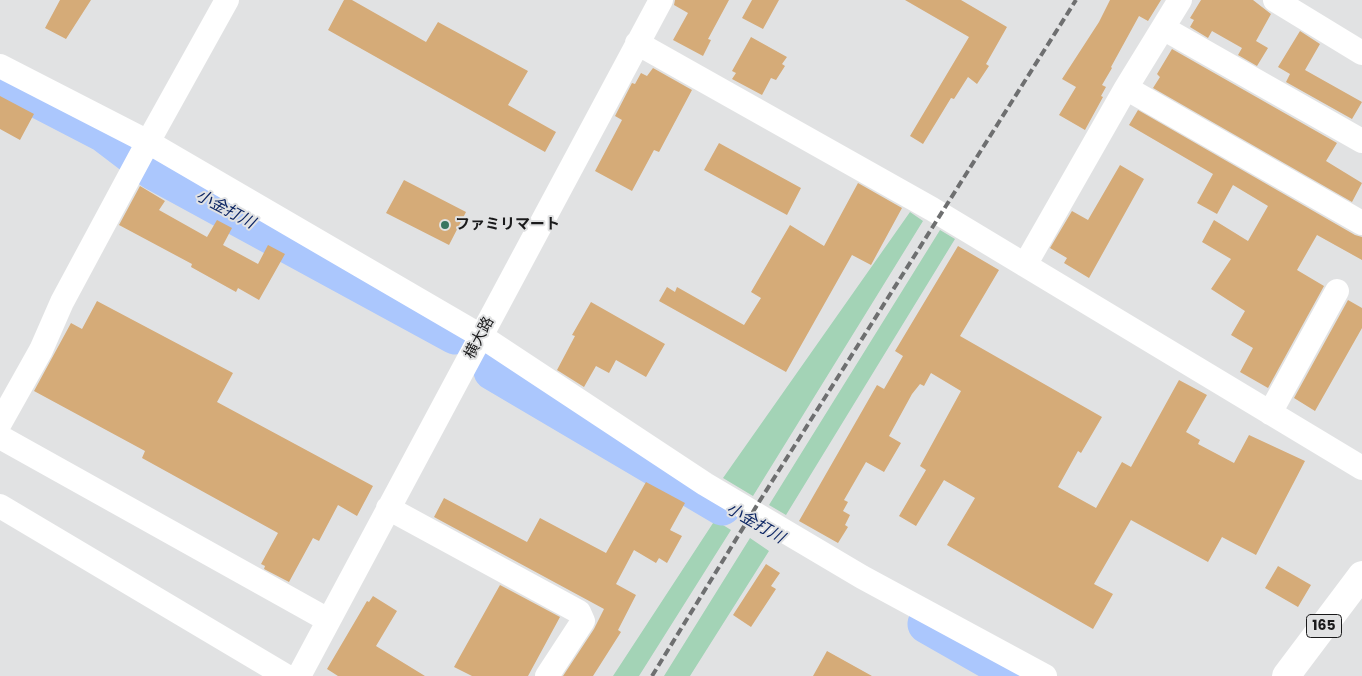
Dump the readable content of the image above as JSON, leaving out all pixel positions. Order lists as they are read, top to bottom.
{
  "streets": {
    "highway": ["165"],
    "street": ["横大路"]
  },
  "water": ["小金打川"],
  "places": ["ファミリマート"]
}
